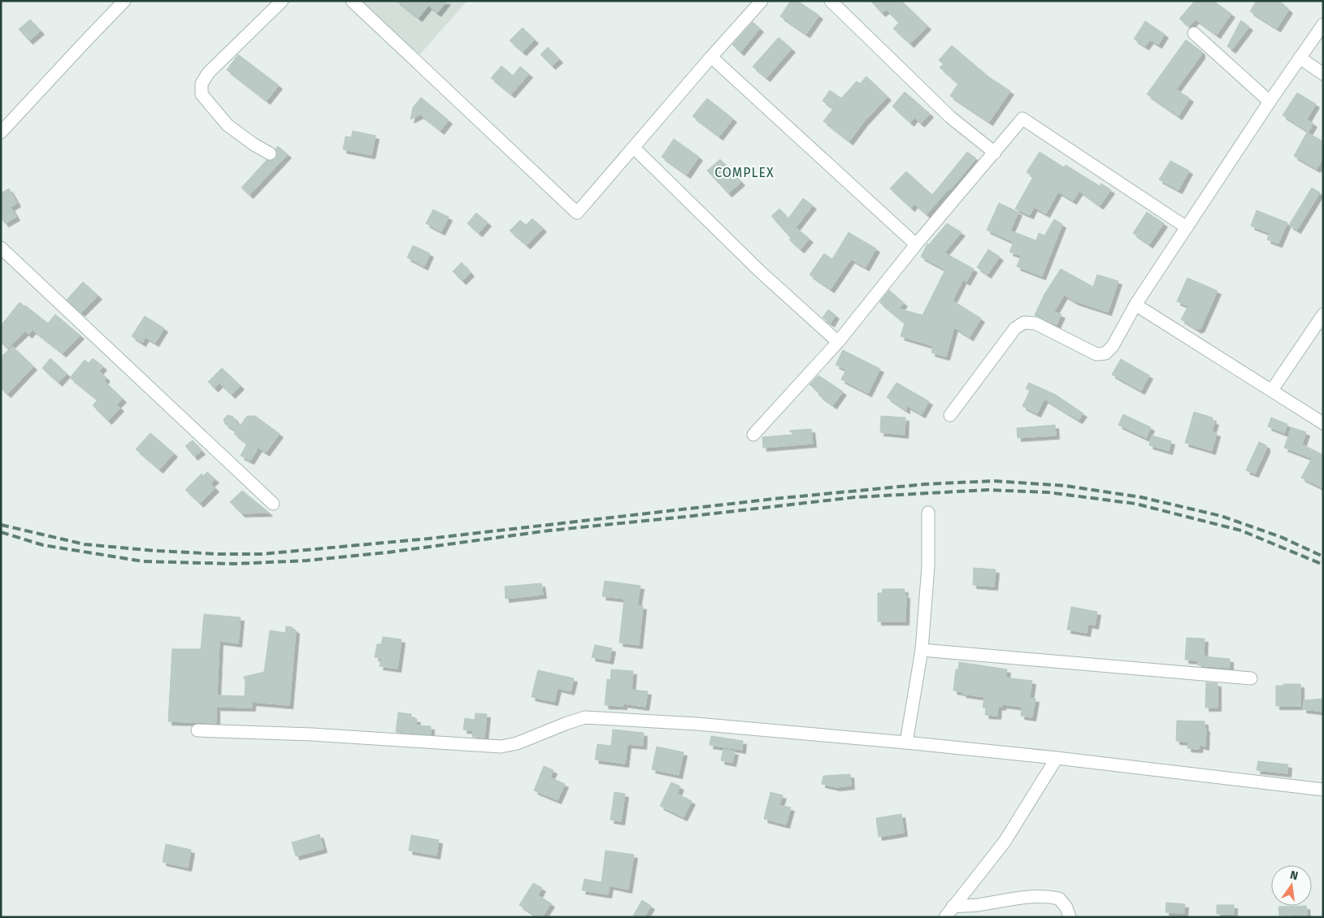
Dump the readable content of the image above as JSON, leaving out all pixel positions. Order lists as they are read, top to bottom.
{
  "districts": ["COMPLEX"],
  "north": "top"
}
